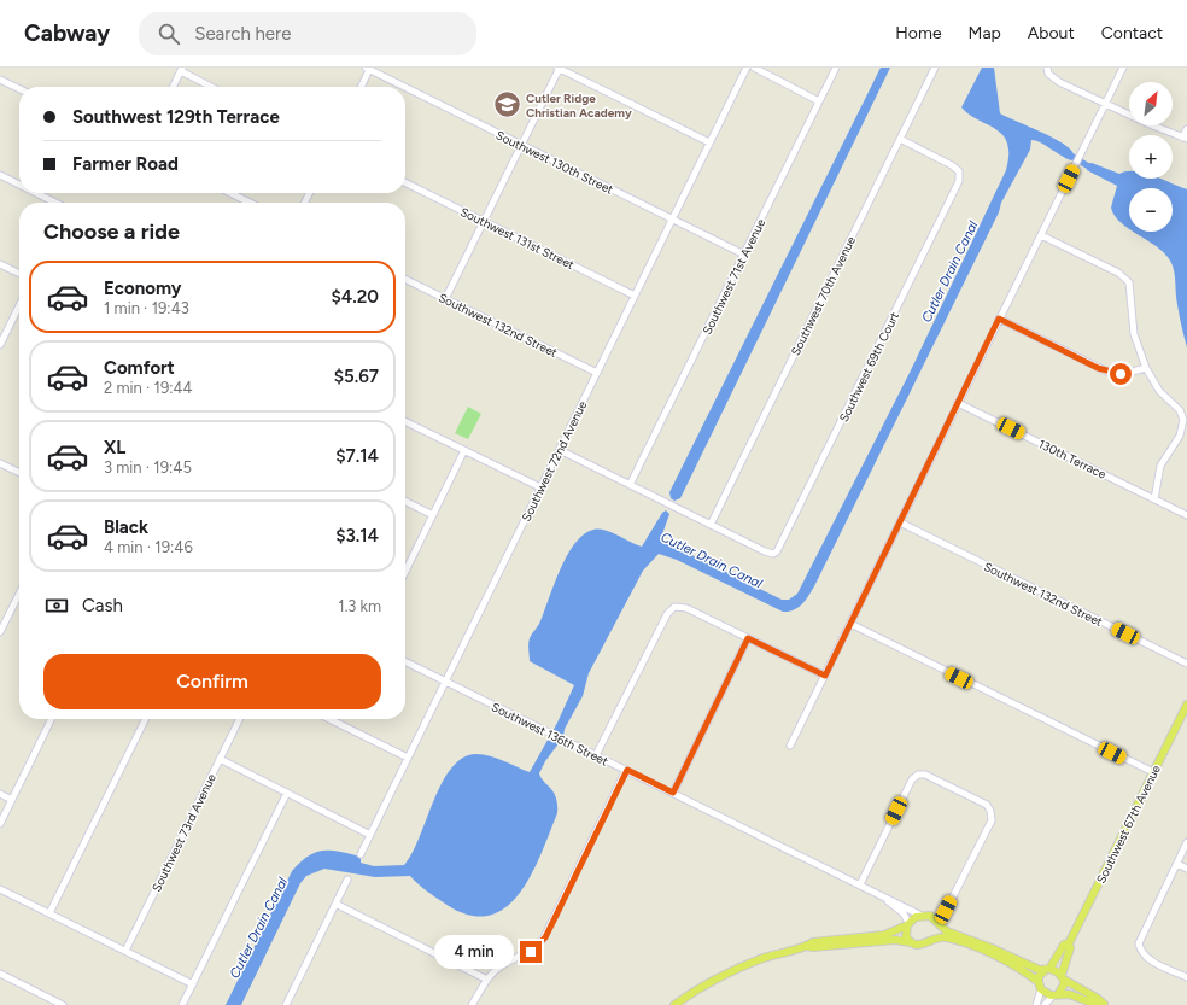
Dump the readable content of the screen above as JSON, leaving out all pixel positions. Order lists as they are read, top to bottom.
{
  "streets": {
    "main road": ["Southwest 67th Avenue"],
    "street": [
      "Southwest 130th Street",
      "Southwest 131st Street",
      "Southwest 71st Avenue",
      "Southwest 70th Avenue",
      "Southwest 132nd Street",
      "Southwest 69th Court",
      "130th Terrace",
      "Southwest 72nd Avenue",
      "Southwest 136th Street",
      "Southwest 73rd Avenue"
    ]
  },
  "crossings": [
    ["Southwest 130th Street", "Southwest 71st Avenue"],
    ["Southwest 130th Street", "Southwest 72nd Avenue"],
    ["Southwest 131st Street", "Southwest 72nd Avenue"],
    ["Southwest 70th Avenue", "Southwest 69th Court"],
    ["Southwest 132nd Street", "Southwest 72nd Avenue"],
    ["Southwest 72nd Avenue", "Southwest 136th Street"]
  ],
  "water": ["Cutler Drain Canal"],
  "places": {
    "school or university": ["Cutler Ridge Christian Academy"]
  },
  "north": "top right",
  "page": {
    "header": "Cabway",
    "search": "Search here",
    "nav": [
      "Home",
      "Map",
      "About",
      "Contact"
    ],
    "map_buttons": ["+", "−"],
    "banner": ["Southwest 129th Terrace", "Farmer Road"],
    "heading": "Choose a ride",
    "list": [
      {
        "name": "Economy",
        "note": "1 min · 19:43",
        "value": "$4.20"
      },
      {
        "name": "Comfort",
        "note": "2 min · 19:44",
        "value": "$5.67"
      },
      {
        "name": "XL",
        "note": "3 min · 19:45",
        "value": "$7.14"
      },
      {
        "name": "Black",
        "note": "4 min · 19:46",
        "value": "$3.14"
      }
    ],
    "pay": ["Cash", "1.3 km"],
    "buttons": "Confirm",
    "bubble": "4 min"
  }
}
